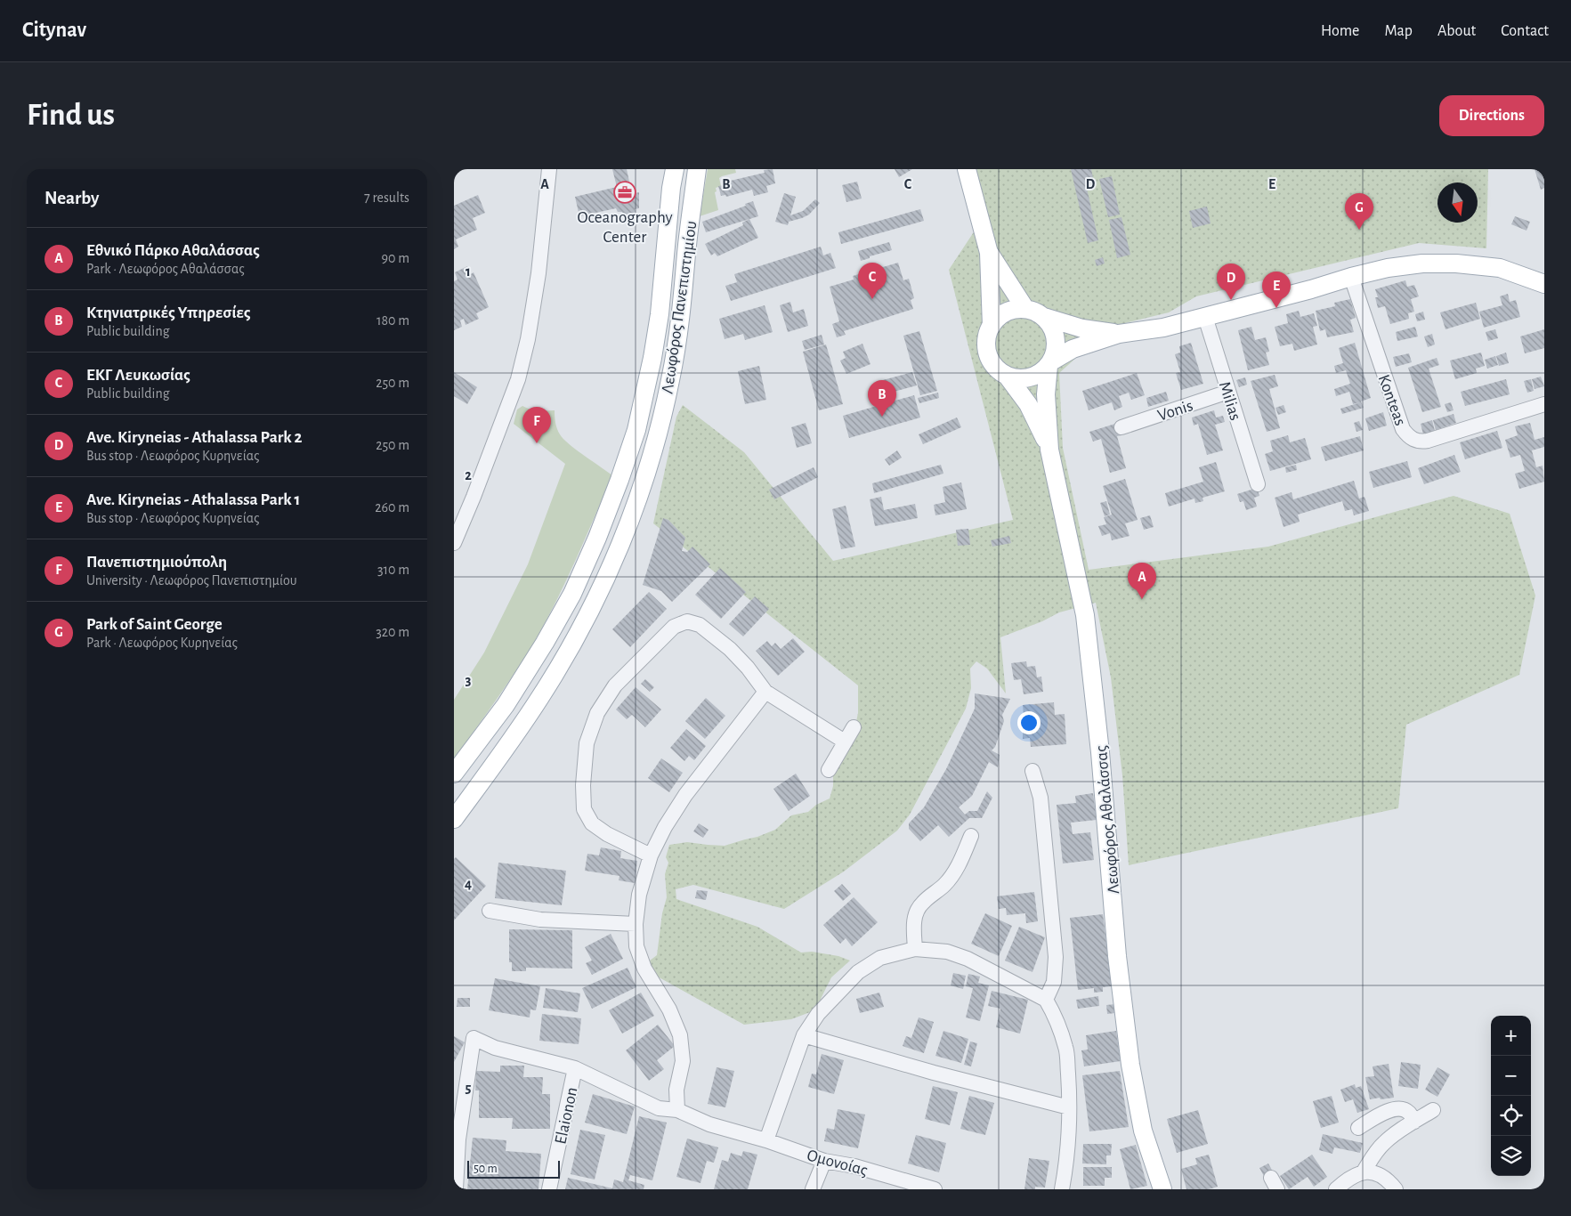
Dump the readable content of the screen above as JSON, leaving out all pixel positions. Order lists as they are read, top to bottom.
{
  "streets": {
    "main road": ["Λεωφόρος Πανεπιστημίου", "Λεωφόρος Αθαλάσσας"],
    "street": [
      "Konteas",
      "Milias",
      "Vonis",
      "Elaionon",
      "Ομονοίας"
    ]
  },
  "crossings": [
    ["Milias", "Vonis"],
    ["Elaionon", "Ομονοίας"]
  ],
  "places": {
    "office": ["Oceanography Center"]
  },
  "scale_bar": "50 m",
  "north": "bottom",
  "page": {
    "header": "Citynav",
    "nav": [
      "Home",
      "Map",
      "About",
      "Contact"
    ],
    "buttons": "Directions",
    "title": "Find us",
    "heading": ["Nearby", "7 results"],
    "pins": [
      "G",
      "C",
      "D",
      "E",
      "B",
      "F",
      "A"
    ],
    "list": [
      {
        "mark": "A",
        "name": "Εθνικό Πάρκο Αθαλάσσας",
        "note": "Park · Λεωφόρος Αθαλάσσας",
        "value": "90 m"
      },
      {
        "mark": "B",
        "name": "Κτηνιατρικές Υπηρεσίες",
        "note": "Public building",
        "value": "180 m"
      },
      {
        "mark": "C",
        "name": "ΕΚΓ Λευκωσίας",
        "note": "Public building",
        "value": "250 m"
      },
      {
        "mark": "D",
        "name": "Ave. Kiryneias - Athalassa Park 2",
        "note": "Bus stop · Λεωφόρος Κυρηνείας",
        "value": "250 m"
      },
      {
        "mark": "E",
        "name": "Ave. Kiryneias - Athalassa Park 1",
        "note": "Bus stop · Λεωφόρος Κυρηνείας",
        "value": "260 m"
      },
      {
        "mark": "F",
        "name": "Πανεπιστημιούπολη",
        "note": "University · Λεωφόρος Πανεπιστημίου",
        "value": "310 m"
      },
      {
        "mark": "G",
        "name": "Park of Saint George",
        "note": "Park · Λεωφόρος Κυρηνείας",
        "value": "320 m"
      }
    ],
    "map_buttons": ["+", "−"],
    "scale": "50 m"
  },
  "grid": {
    "columns": [
      "A",
      "B",
      "C",
      "D",
      "E"
    ],
    "rows": [
      "1",
      "2",
      "3",
      "4",
      "5"
    ]
  }
}
